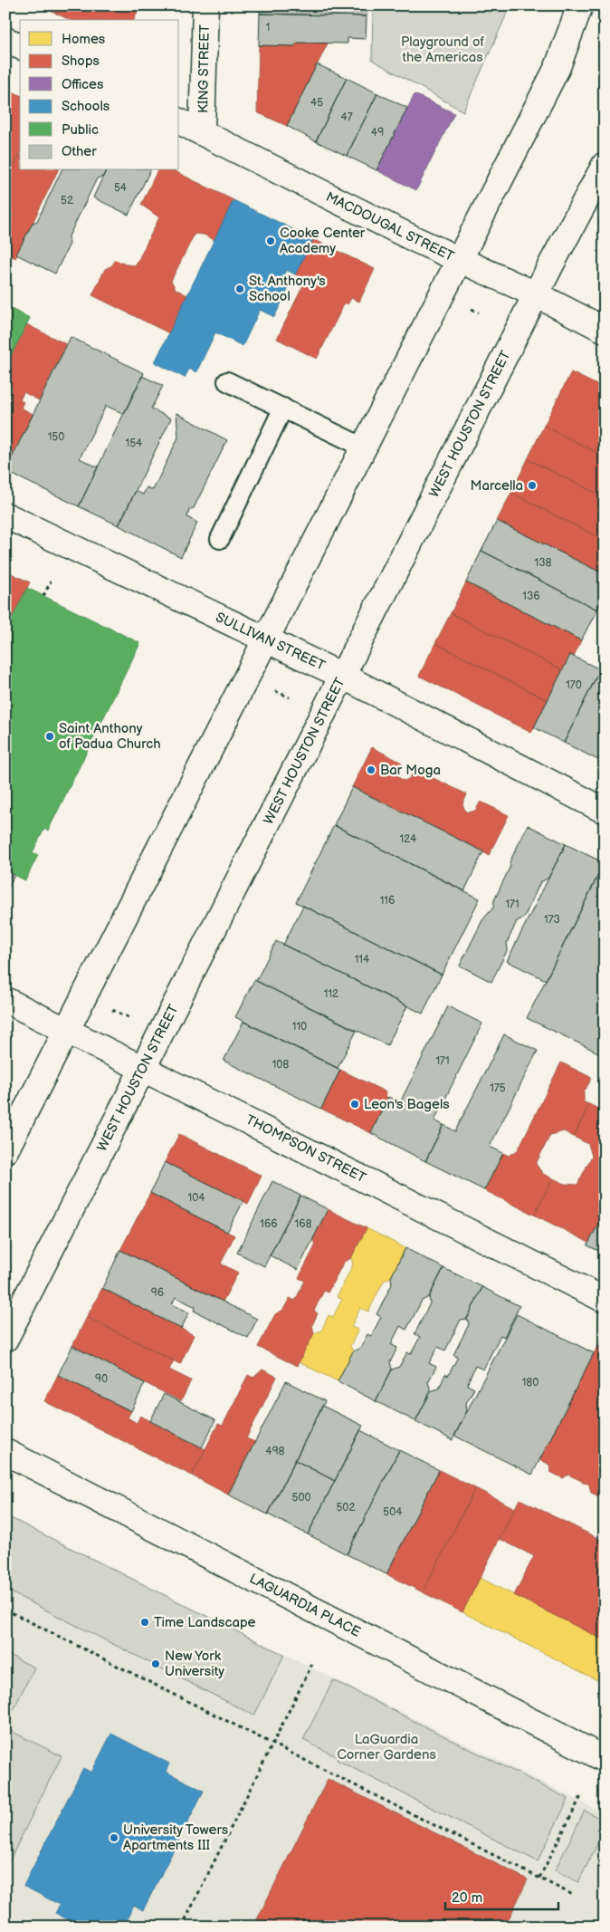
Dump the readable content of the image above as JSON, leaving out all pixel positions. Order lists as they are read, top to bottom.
{
  "streets": {
    "street": [
      "KING STREET",
      "MACDOUGAL STREET",
      "WEST HOUSTON STREET",
      "SULLIVAN STREET",
      "THOMPSON STREET",
      "LAGUARDIA PLACE"
    ]
  },
  "crossings": [
    ["KING STREET", "MACDOUGAL STREET"],
    ["MACDOUGAL STREET", "WEST HOUSTON STREET"],
    ["WEST HOUSTON STREET", "SULLIVAN STREET"],
    ["WEST HOUSTON STREET", "THOMPSON STREET"]
  ],
  "parks": ["Playground of the Americas", "LaGuardia Corner Gardens"],
  "places": [
    "Cooke Center Academy",
    "St. Anthony's School",
    "Marcella",
    "Saint Anthony of Padua Church",
    "Bar Moga",
    "Leon's Bagels",
    "Time Landscape",
    "New York University",
    "University Towers Apartments III"
  ],
  "house_numbers": [
    "1",
    "45",
    "47",
    "49",
    "54",
    "52",
    "150",
    "154",
    "138",
    "136",
    "170",
    "124",
    "116",
    "171",
    "173",
    "114",
    "112",
    "110",
    "171",
    "108",
    "175",
    "104",
    "166",
    "168",
    "96",
    "90",
    "180",
    "498",
    "500",
    "502",
    "504"
  ],
  "legend": [
    "Homes",
    "Shops",
    "Offices",
    "Schools",
    "Public",
    "Other"
  ],
  "scale_bar": "20 m"
}
